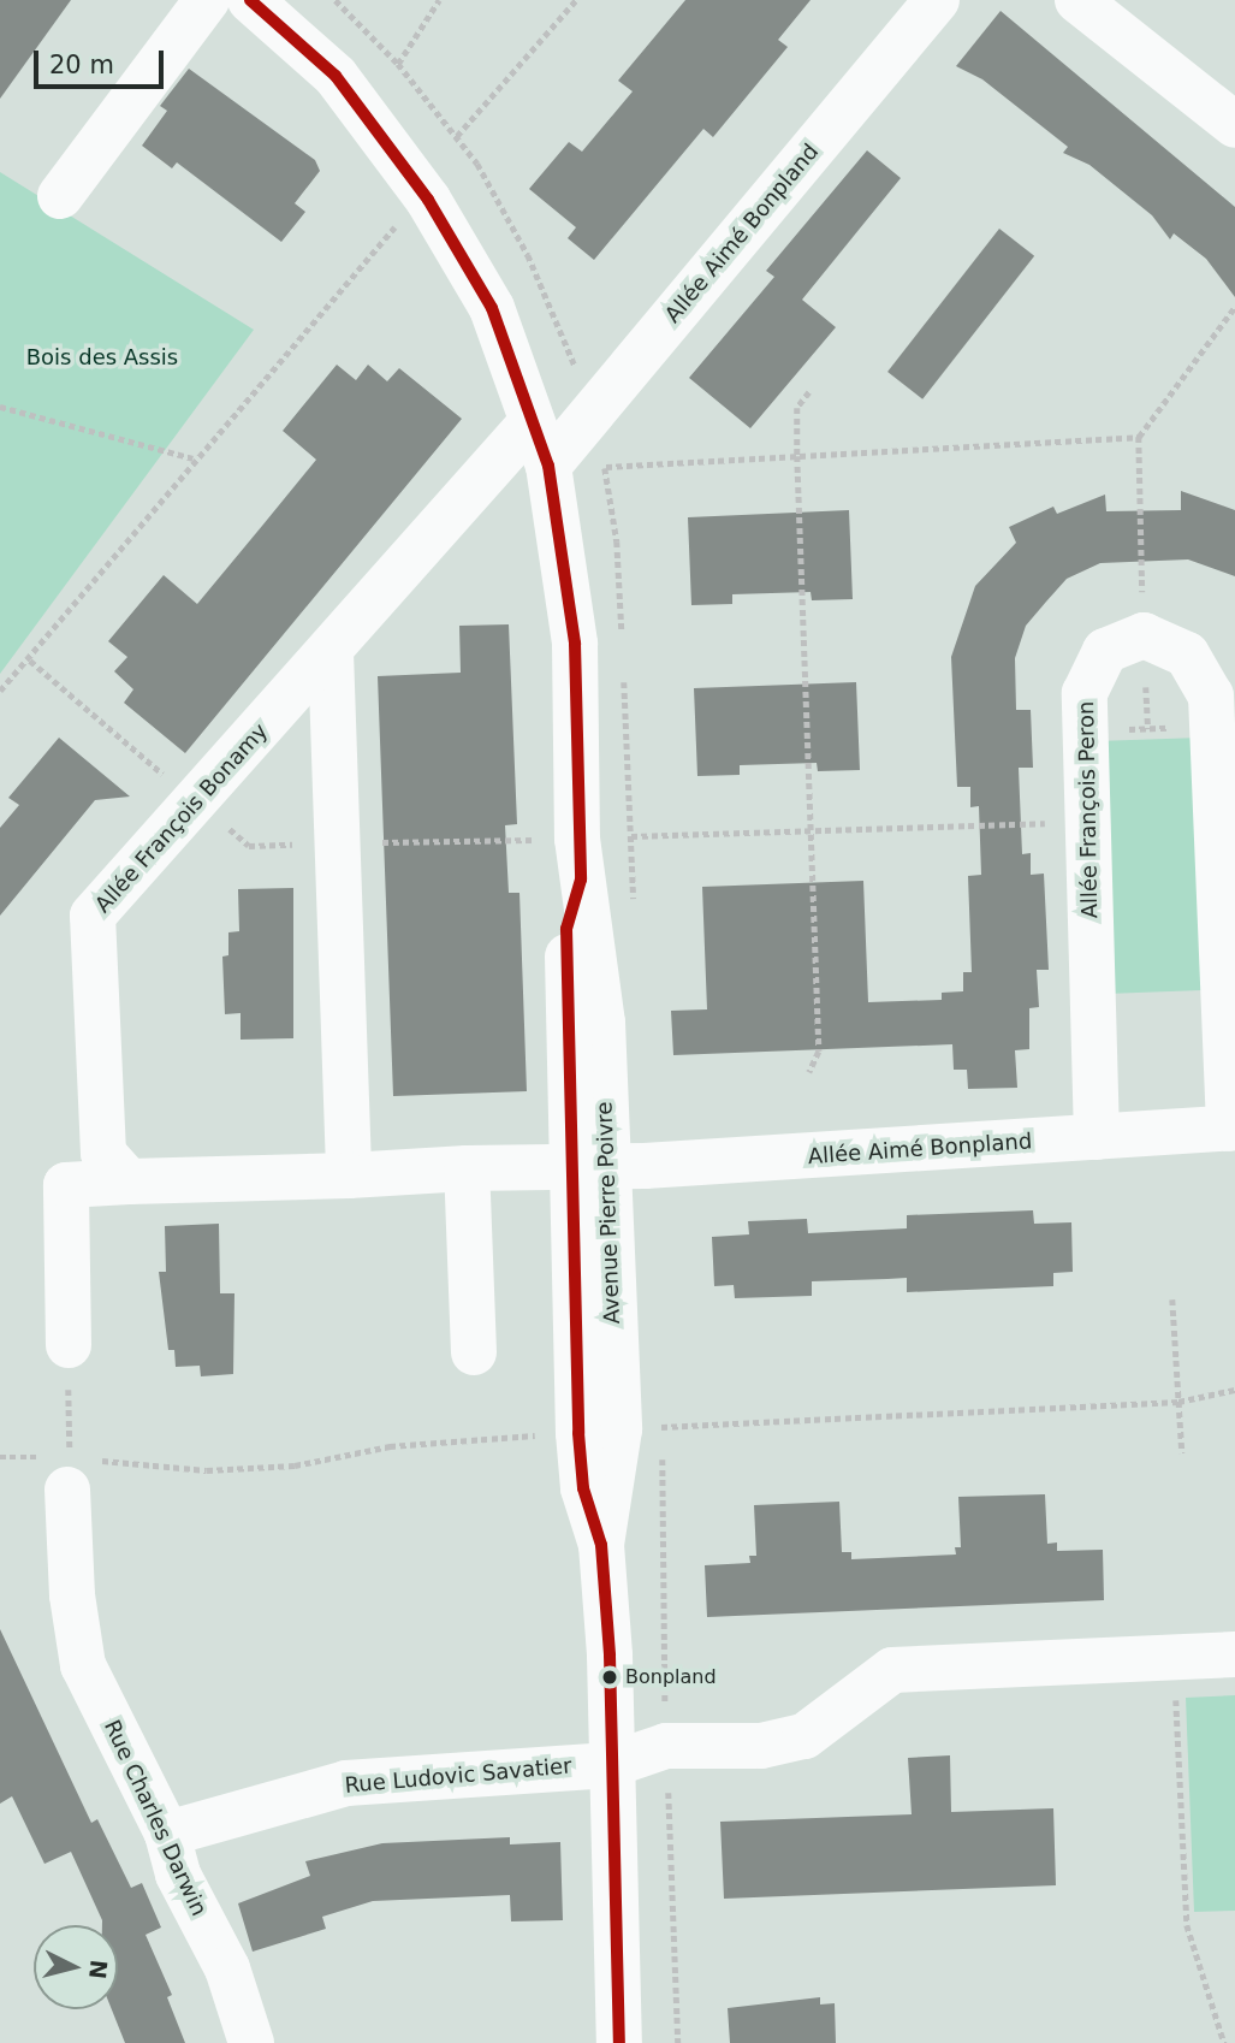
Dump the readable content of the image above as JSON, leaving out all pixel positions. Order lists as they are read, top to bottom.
{
  "streets": {
    "street": [
      "Allée Aimé Bonpland",
      "Allée François Peron",
      "Allée François Bonamy",
      "Avenue Pierre Poivre",
      "Rue Ludovic Savatier",
      "Rue Charles Darwin"
    ]
  },
  "crossings": [
    ["Allée Aimé Bonpland", "Allée François Peron"],
    ["Allée Aimé Bonpland", "Avenue Pierre Poivre"],
    ["Allée François Bonamy", "Avenue Pierre Poivre"],
    ["Avenue Pierre Poivre", "Rue Ludovic Savatier"],
    ["Rue Ludovic Savatier", "Rue Charles Darwin"]
  ],
  "parks": ["Bois des Assis"],
  "places": ["Bonpland"],
  "scale_bar": "20 m",
  "north": "right"
}
